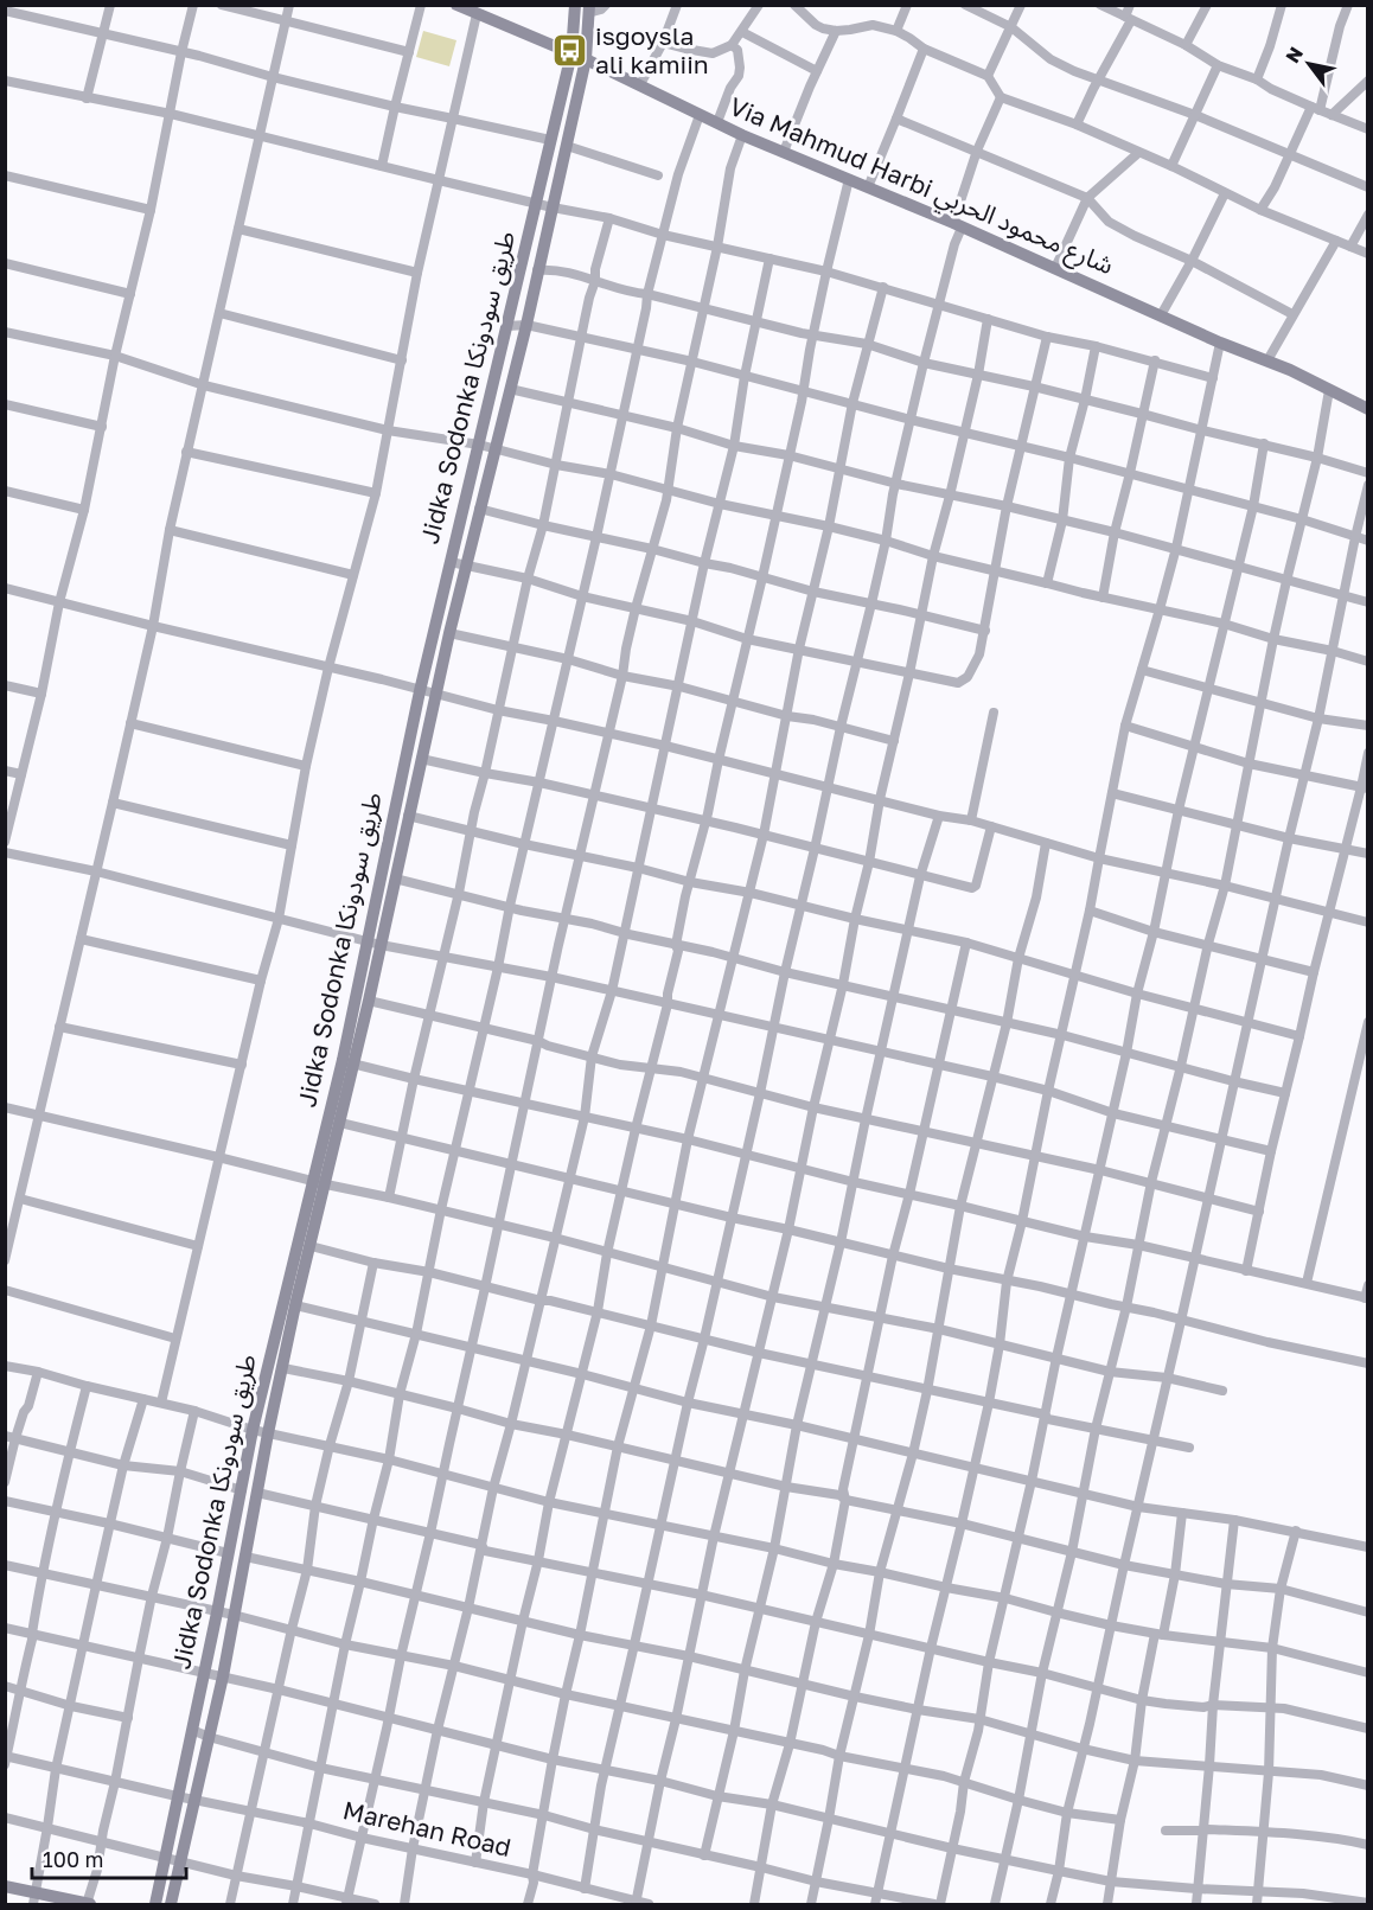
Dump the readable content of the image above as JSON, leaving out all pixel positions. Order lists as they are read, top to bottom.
{
  "streets": {
    "main road": ["Via Mahmud Harbi شارع محمود الحربي", "Jidka Sodonka طريق سودونكا"],
    "street": ["Marehan Road"]
  },
  "crossings": [
    ["Via Mahmud Harbi شارع محمود الحربي", "Jidka Sodonka طريق سودونكا"],
    ["Jidka Sodonka طريق سودونكا", "Marehan Road"]
  ],
  "places": {
    "bus stop": ["isgoysla ali kamiin"]
  },
  "scale_bar": "100 m",
  "north": "top left"
}
